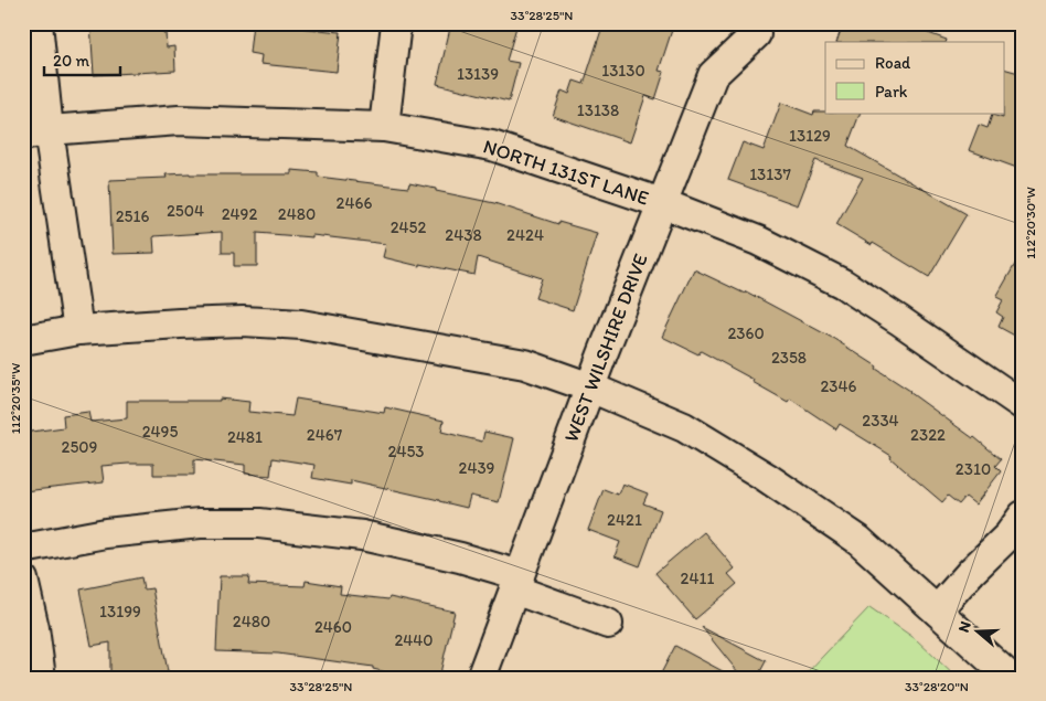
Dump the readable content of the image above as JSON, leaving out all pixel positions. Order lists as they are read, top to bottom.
{
  "streets": {
    "street": ["NORTH 131ST LANE", "WEST WILSHIRE DRIVE"]
  },
  "crossings": [
    ["NORTH 131ST LANE", "WEST WILSHIRE DRIVE"]
  ],
  "house_numbers": [
    "13130",
    "13139",
    "13138",
    "13129",
    "13137",
    "2466",
    "2504",
    "2492",
    "2480",
    "2516",
    "2452",
    "2438",
    "2424",
    "2360",
    "2358",
    "2346",
    "2334",
    "2495",
    "2467",
    "2322",
    "2481",
    "2509",
    "2453",
    "2439",
    "2310",
    "2421",
    "2411",
    "13199",
    "2480",
    "2460",
    "2440"
  ],
  "legend": ["Road", "Park"],
  "scale_bar": "20 m",
  "north": "left",
  "coordinates": [
    "33°28'25\"N",
    "112°20'30\"W",
    "112°20'35\"W",
    "33°28'20\"N"
  ]
}
